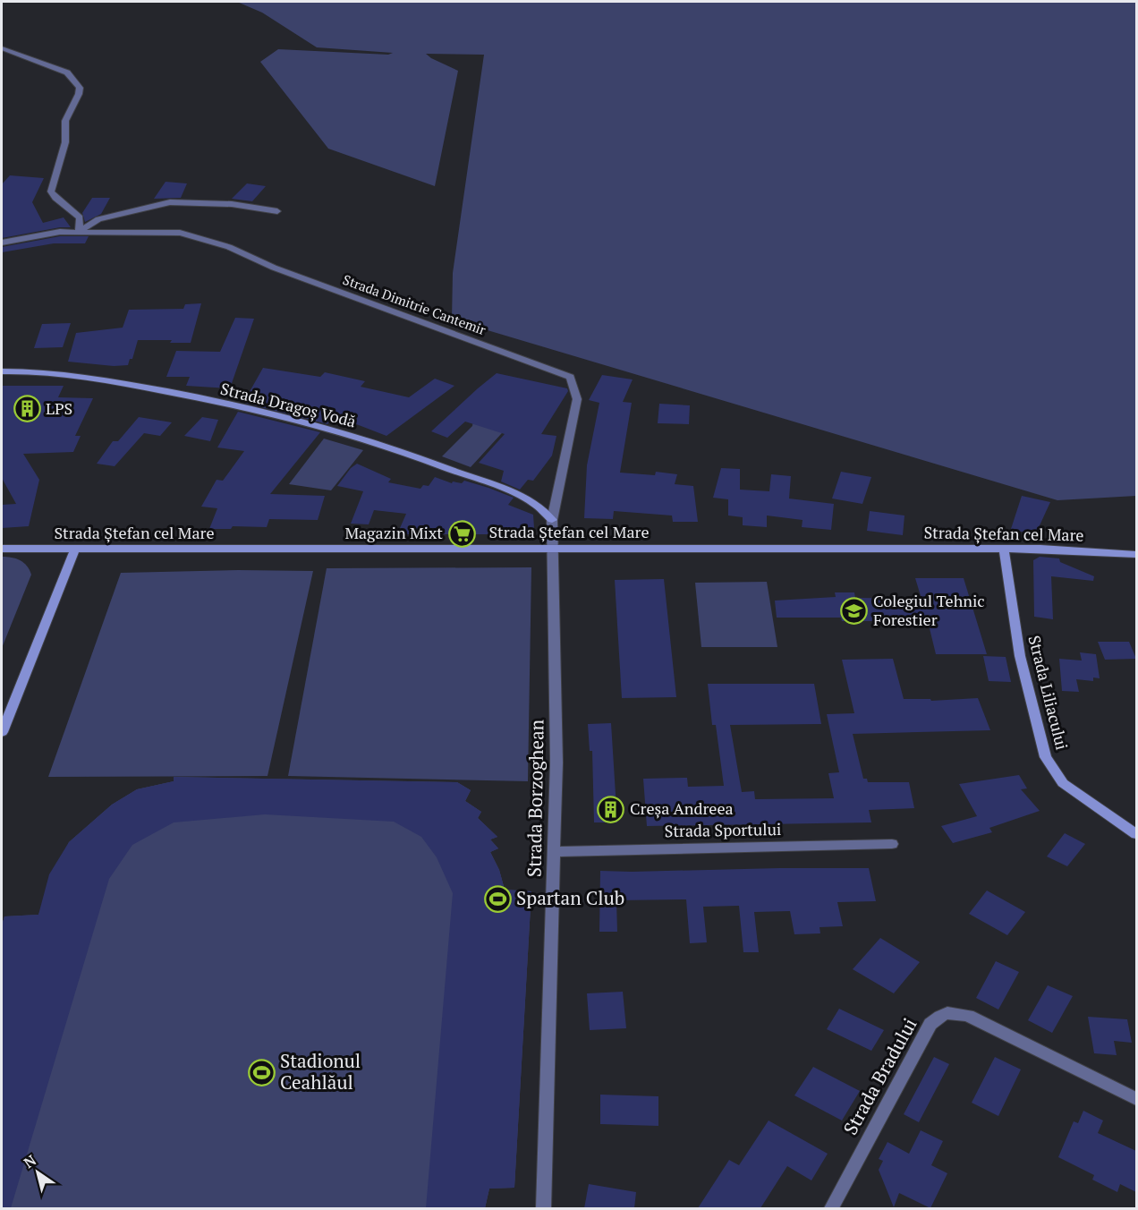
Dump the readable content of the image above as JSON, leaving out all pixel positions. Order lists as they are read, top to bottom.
{
  "streets": {
    "street": [
      "Strada Dimitrie Cantemir",
      "Strada Dragoș Vodă",
      "Strada Ștefan cel Mare",
      "Strada Liliacului",
      "Strada Borzoghean",
      "Strada Sportului",
      "Strada Bradului"
    ]
  },
  "crossings": [
    ["Strada Dimitrie Cantemir", "Strada Dragoș Vodă"],
    ["Strada Dimitrie Cantemir", "Strada Ștefan cel Mare"],
    ["Strada Dimitrie Cantemir", "Strada Borzoghean"],
    ["Strada Ștefan cel Mare", "Strada Liliacului"],
    ["Strada Ștefan cel Mare", "Strada Borzoghean"],
    ["Strada Borzoghean", "Strada Sportului"]
  ],
  "places": {
    "building": ["LPS", "Creșa Andreea"],
    "supermarket": ["Magazin Mixt"],
    "school or university": ["Colegiul Tehnic Forestier"],
    "sports": ["Spartan Club", "Stadionul Ceahlăul"]
  },
  "north": "top left"
}
